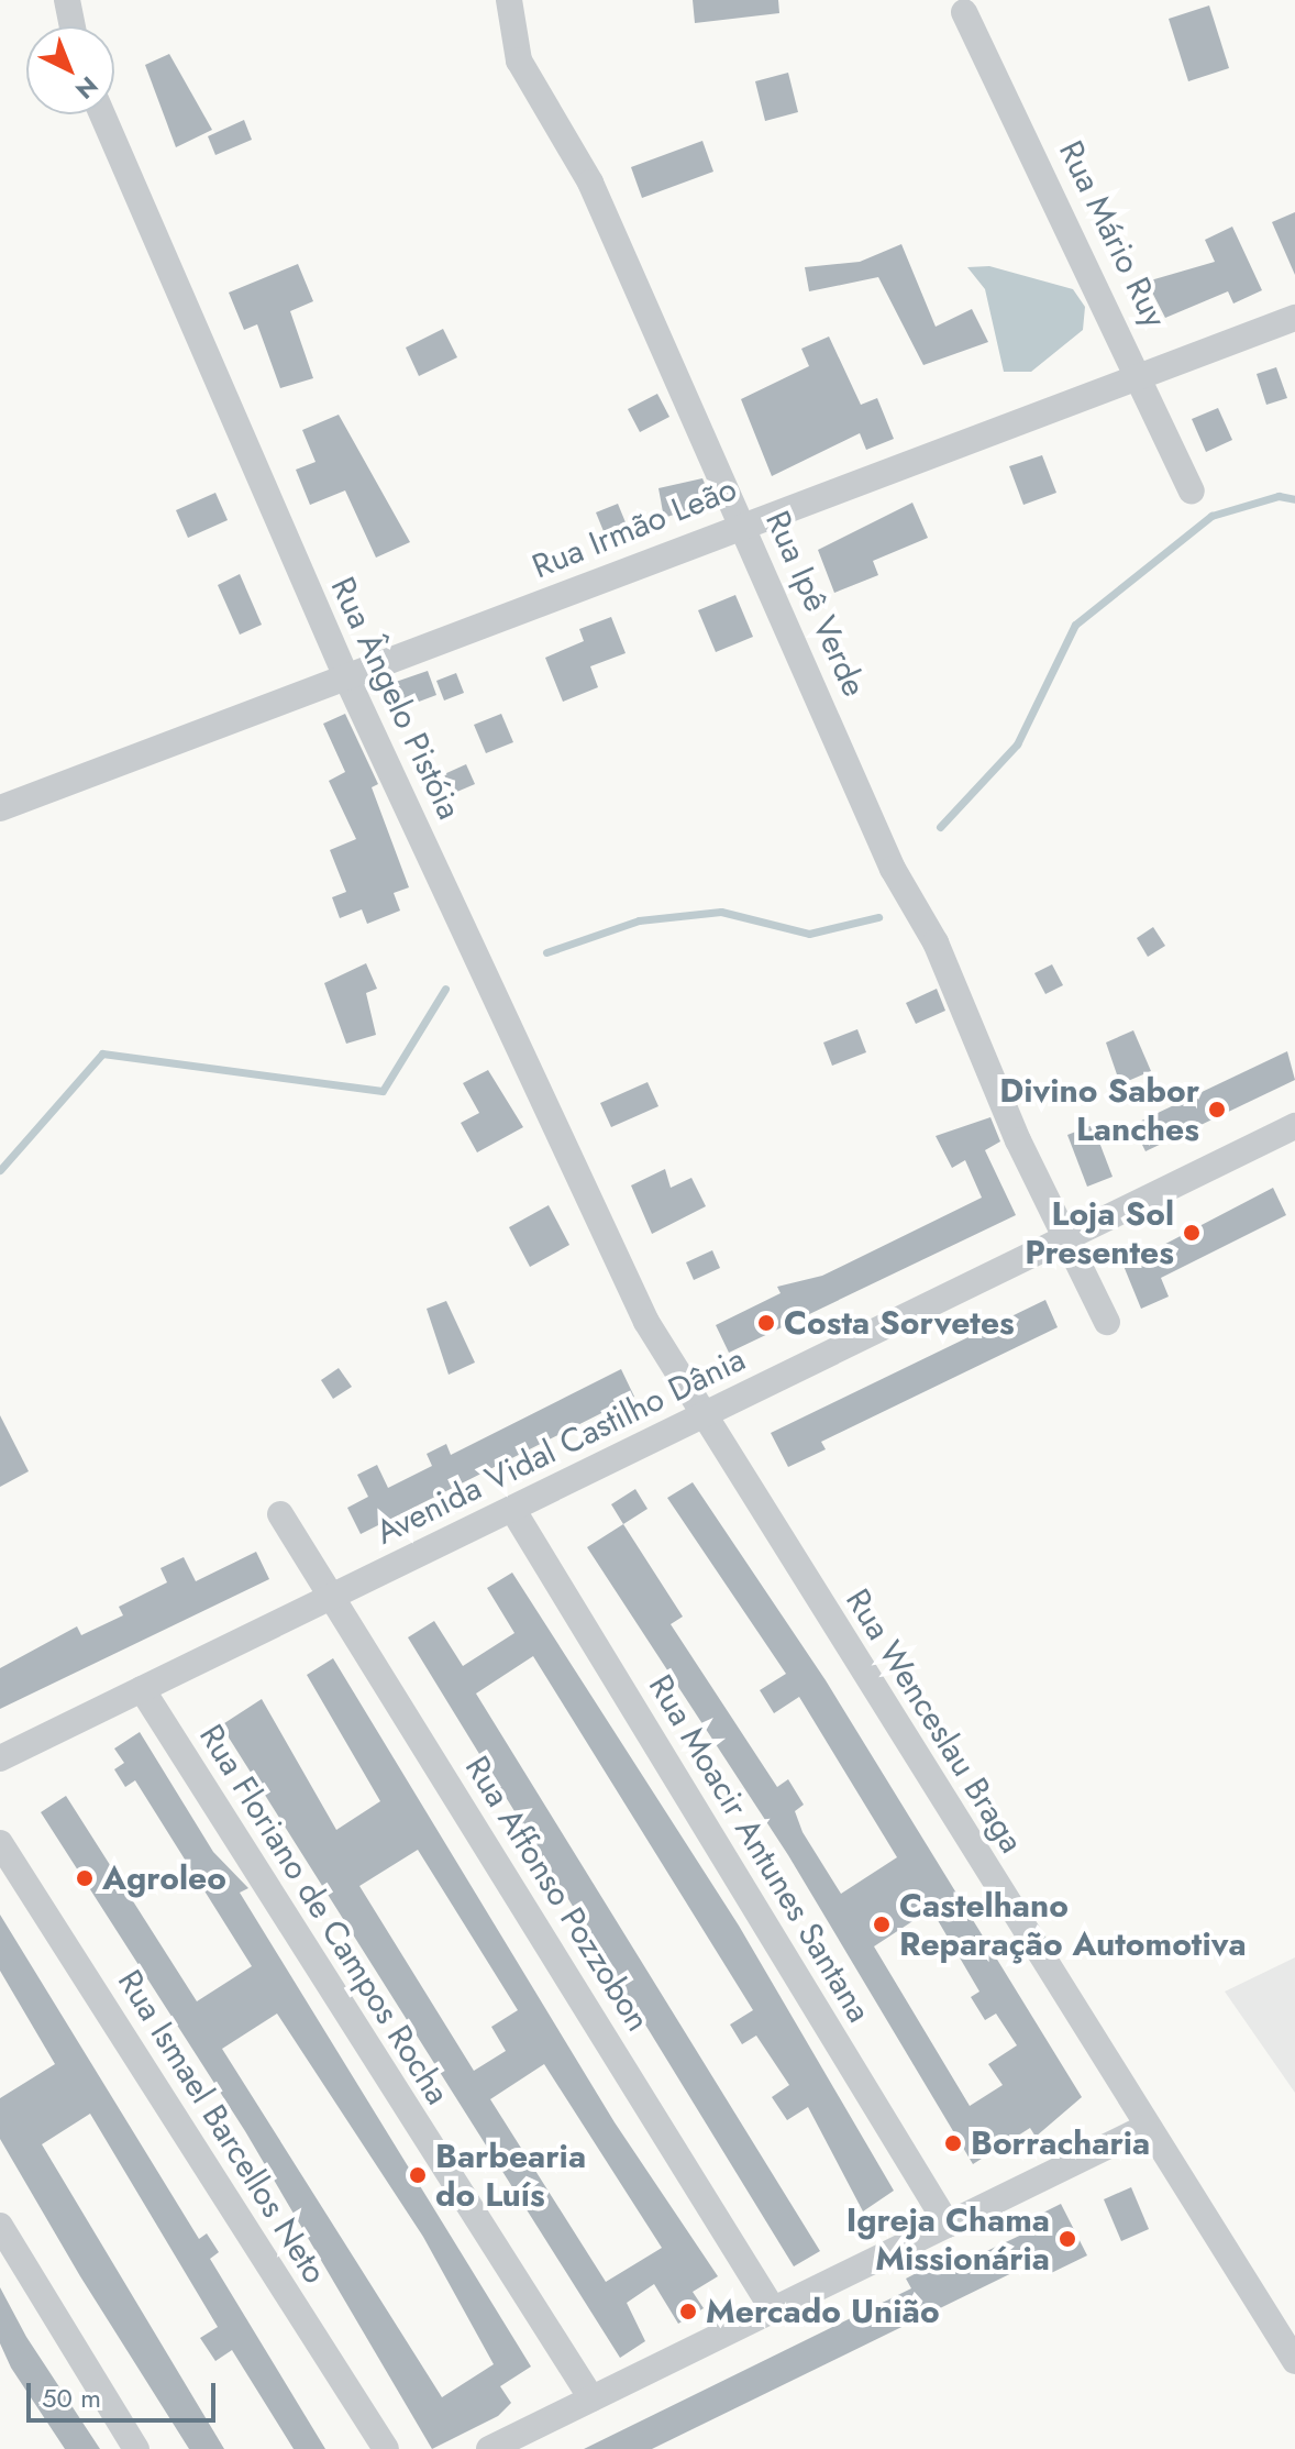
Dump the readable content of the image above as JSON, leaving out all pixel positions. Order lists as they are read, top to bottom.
{
  "streets": {
    "street": [
      "Rua Mário Ruy",
      "Rua Irmão Leão",
      "Rua Ipê Verde",
      "Rua Ângelo Pistóia",
      "Avenida Vidal Castilho Dânia",
      "Rua Wenceslau Braga",
      "Rua Moacir Antunes Santana",
      "Rua Affonso Pozzobon",
      "Rua Floriano de Campos Rocha",
      "Rua Ismael Barcellos Neto"
    ]
  },
  "crossings": [
    ["Rua Mário Ruy", "Rua Irmão Leão"],
    ["Rua Irmão Leão", "Rua Ipê Verde"],
    ["Rua Irmão Leão", "Rua Ângelo Pistóia"],
    ["Rua Ipê Verde", "Avenida Vidal Castilho Dânia"],
    ["Rua Ângelo Pistóia", "Rua Wenceslau Braga"],
    ["Avenida Vidal Castilho Dânia", "Rua Wenceslau Braga"],
    ["Avenida Vidal Castilho Dânia", "Rua Moacir Antunes Santana"],
    ["Avenida Vidal Castilho Dânia", "Rua Affonso Pozzobon"],
    ["Avenida Vidal Castilho Dânia", "Rua Floriano de Campos Rocha"]
  ],
  "places": [
    "Divino Sabor Lanches",
    "Loja Sol Presentes",
    "Costa Sorvetes",
    "Agroleo",
    "Castelhano Reparação Automotiva",
    "Borracharia",
    "Barbearia do Luís",
    "Igreja Chama Missionária",
    "Mercado União"
  ],
  "scale_bar": "50 m",
  "north": "bottom right"
}
